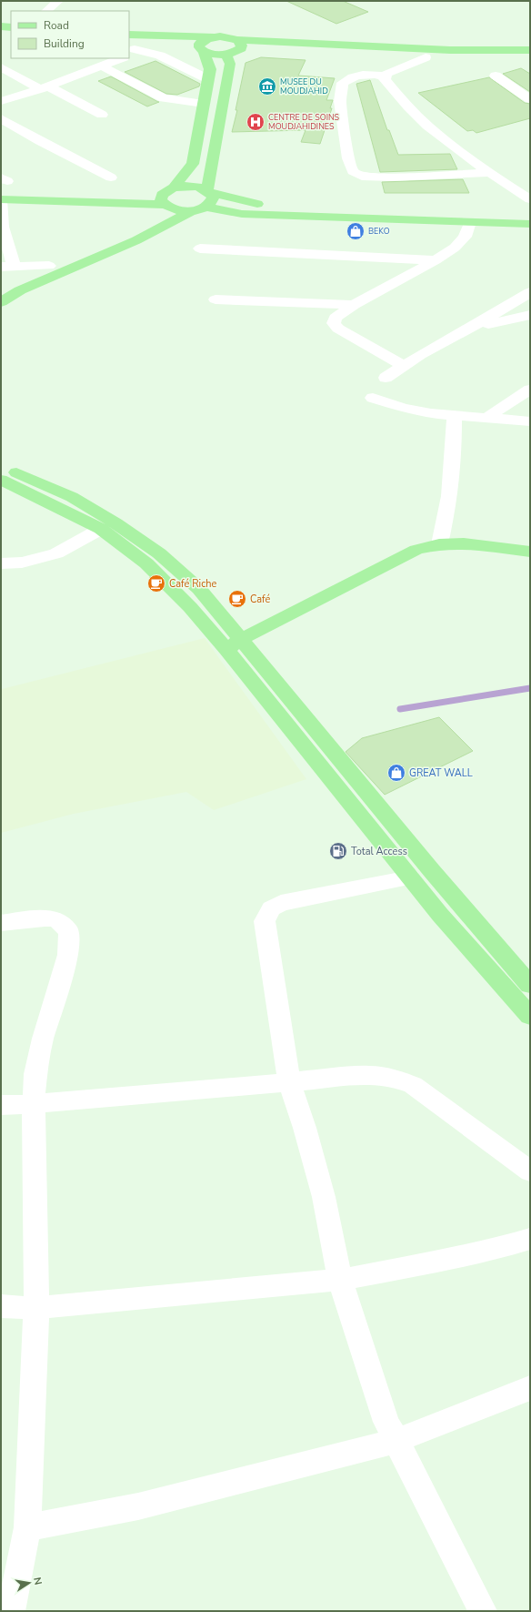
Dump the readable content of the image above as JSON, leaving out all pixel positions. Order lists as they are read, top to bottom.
{
  "places": {
    "museum": ["MUSEE DU MOUDJAHID"],
    "hospital": ["CENTRE DE SOINS MOUDJAHIDINES"],
    "shop": ["BEKO", "GREAT WALL"],
    "cafe": ["Café Riche", "Café"],
    "fuel station": ["Total Access"]
  },
  "legend": ["Road", "Building"],
  "north": "right"
}
